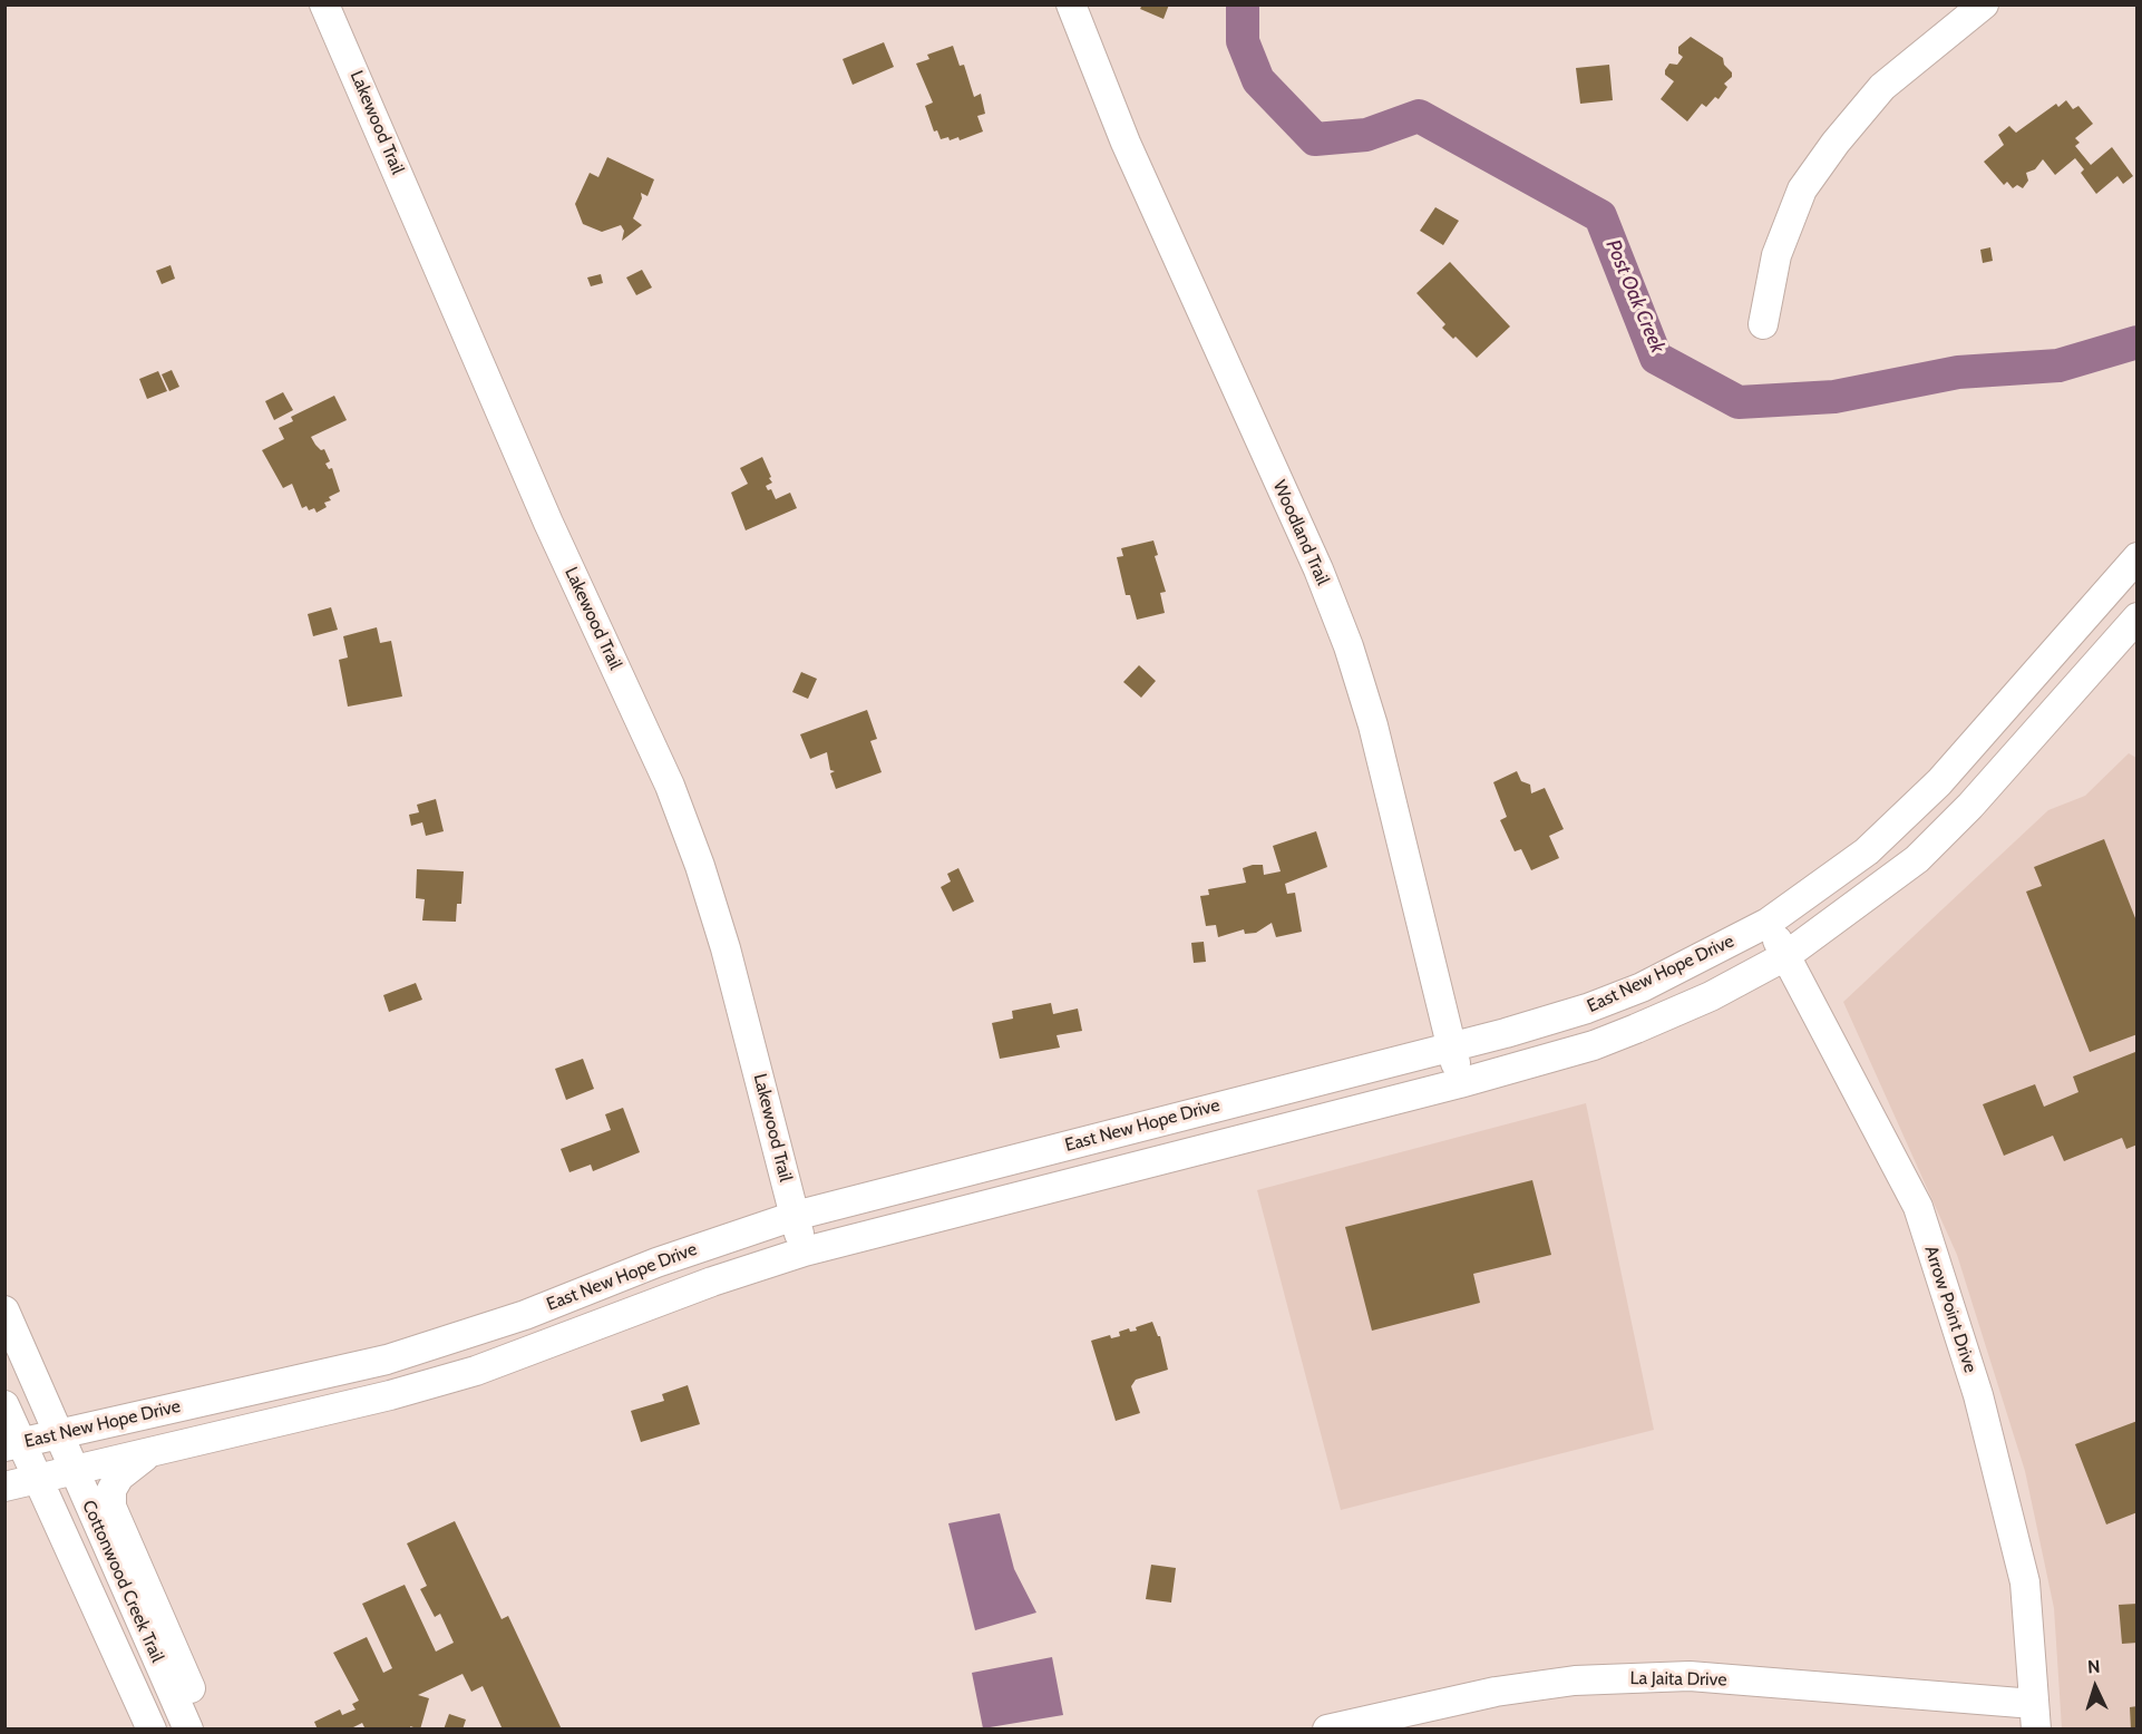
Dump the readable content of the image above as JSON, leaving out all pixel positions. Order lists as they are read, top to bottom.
{
  "streets": {
    "street": [
      "Lakewood Trail",
      "Woodland Trail",
      "East New Hope Drive",
      "Arrow Point Drive",
      "Cottonwood Creek Trail",
      "La Jaita Drive"
    ]
  },
  "crossings": [
    ["Lakewood Trail", "East New Hope Drive"],
    ["Woodland Trail", "East New Hope Drive"],
    ["East New Hope Drive", "Arrow Point Drive"],
    ["East New Hope Drive", "Cottonwood Creek Trail"],
    ["Arrow Point Drive", "La Jaita Drive"]
  ],
  "water": ["Post Oak Creek"],
  "north": "top"
}
